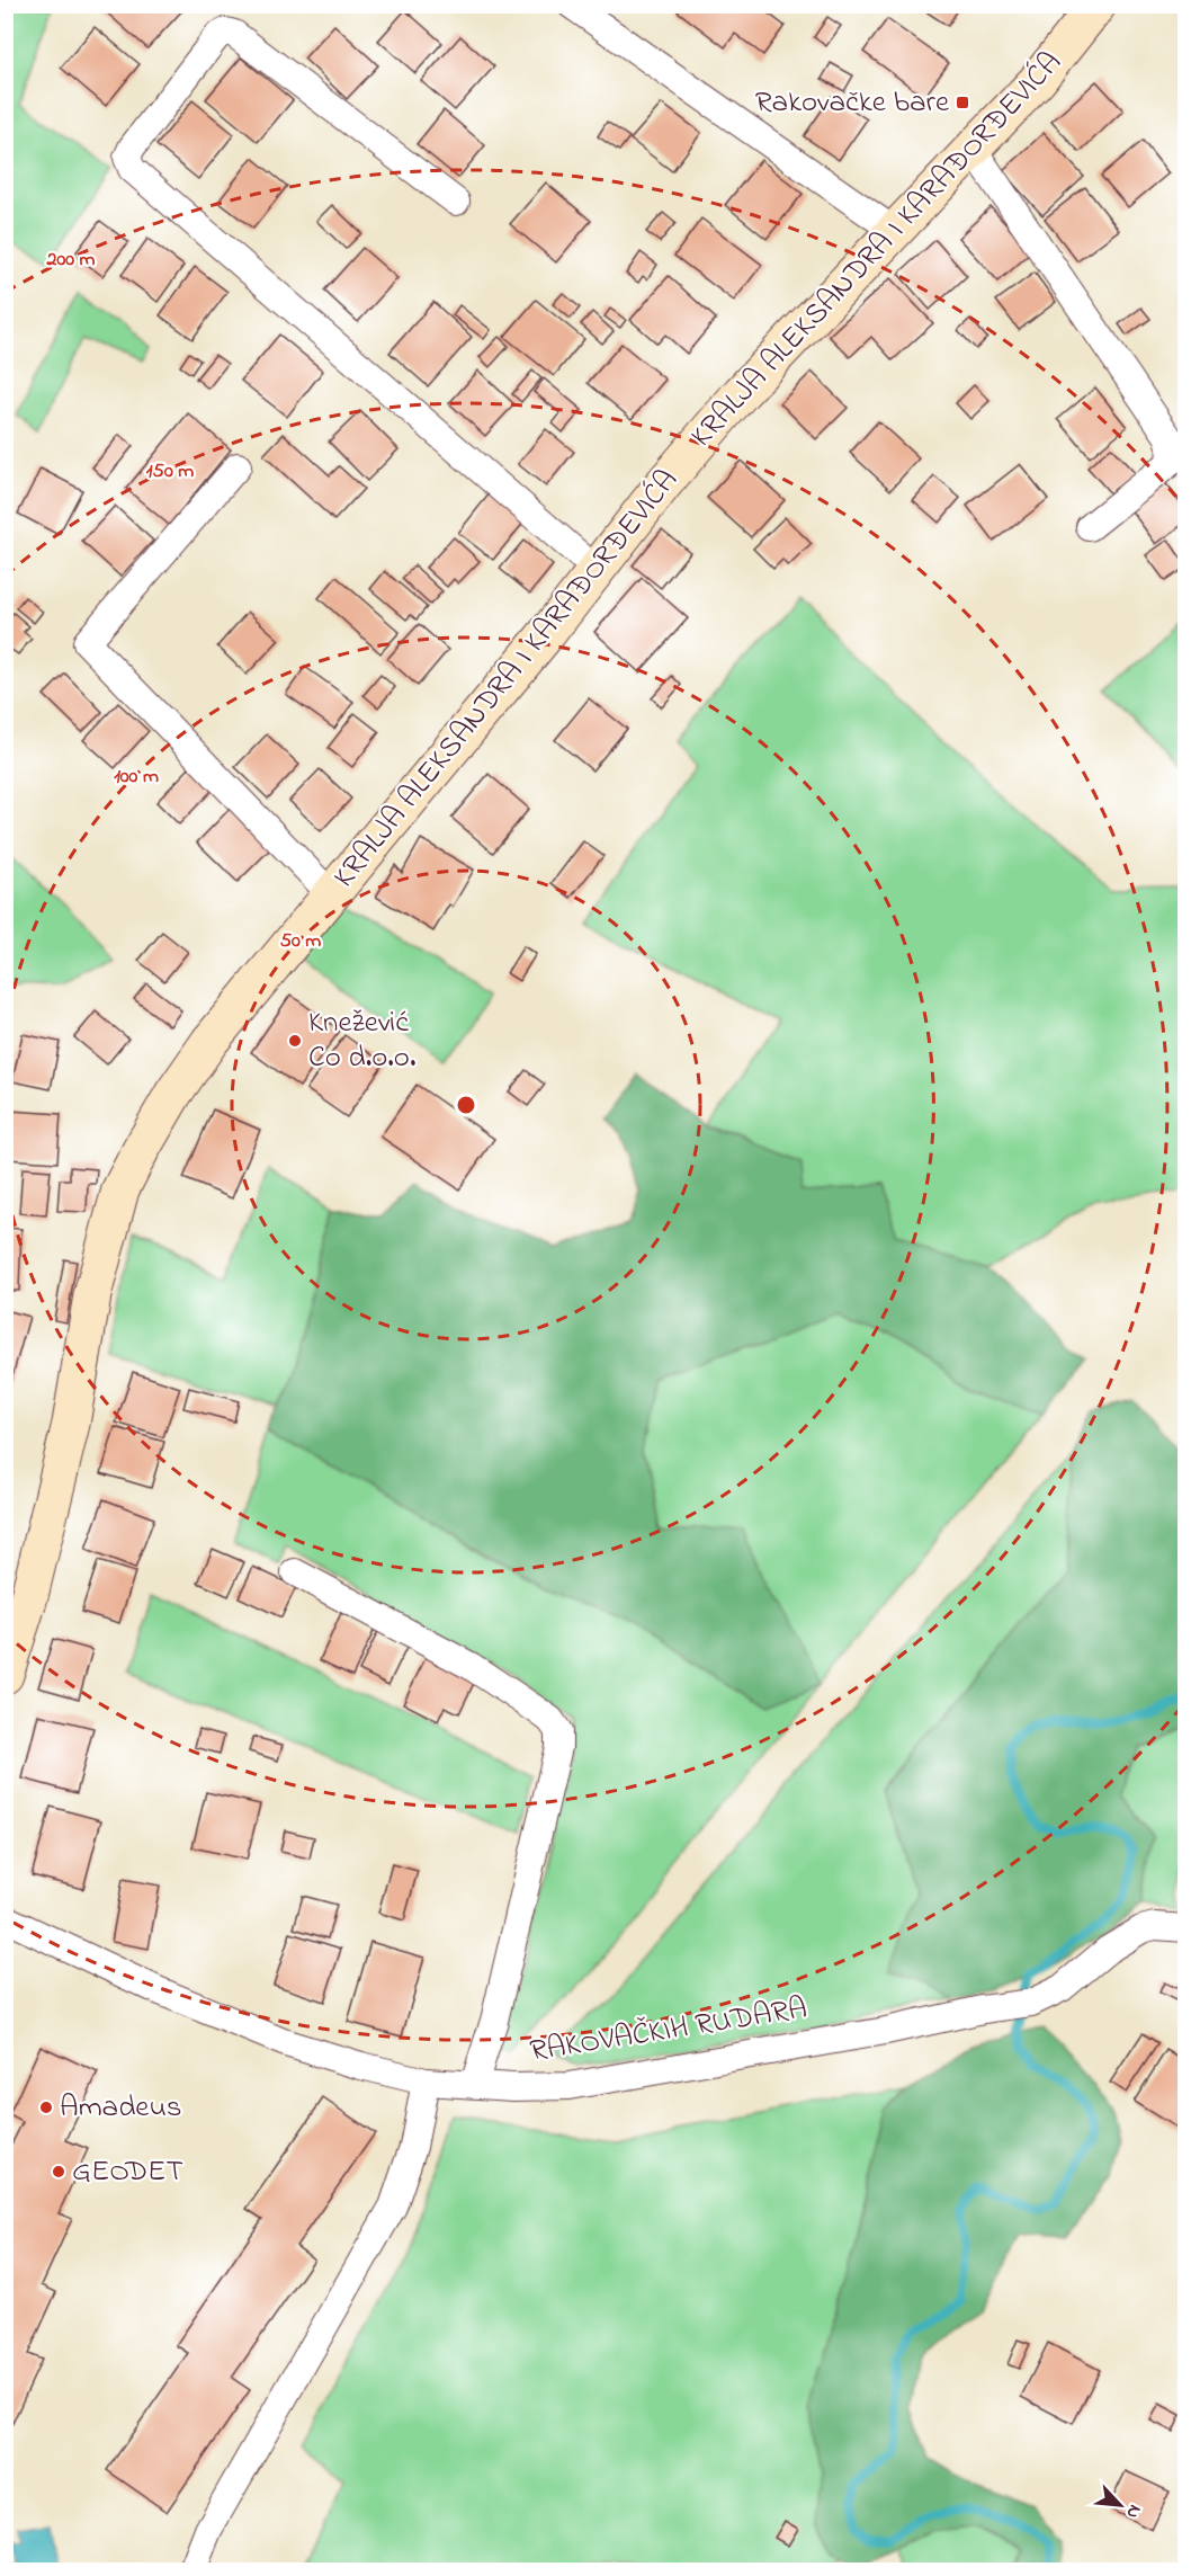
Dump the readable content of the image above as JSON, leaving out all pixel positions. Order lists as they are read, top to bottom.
{
  "streets": {
    "street": ["KRALJA ALEKSANDRA I KARAĐORĐEVIĆA", "RAKOVAČKIH RUDARA"]
  },
  "places": {
    "transit": ["Rakovačke bare"],
    "other": ["Knežević Co d.o.o.", "Amadeus", "GEODET"]
  },
  "north": "bottom right",
  "rings": [
    "200 m",
    "150 m",
    "100 m",
    "50 m"
  ]
}
